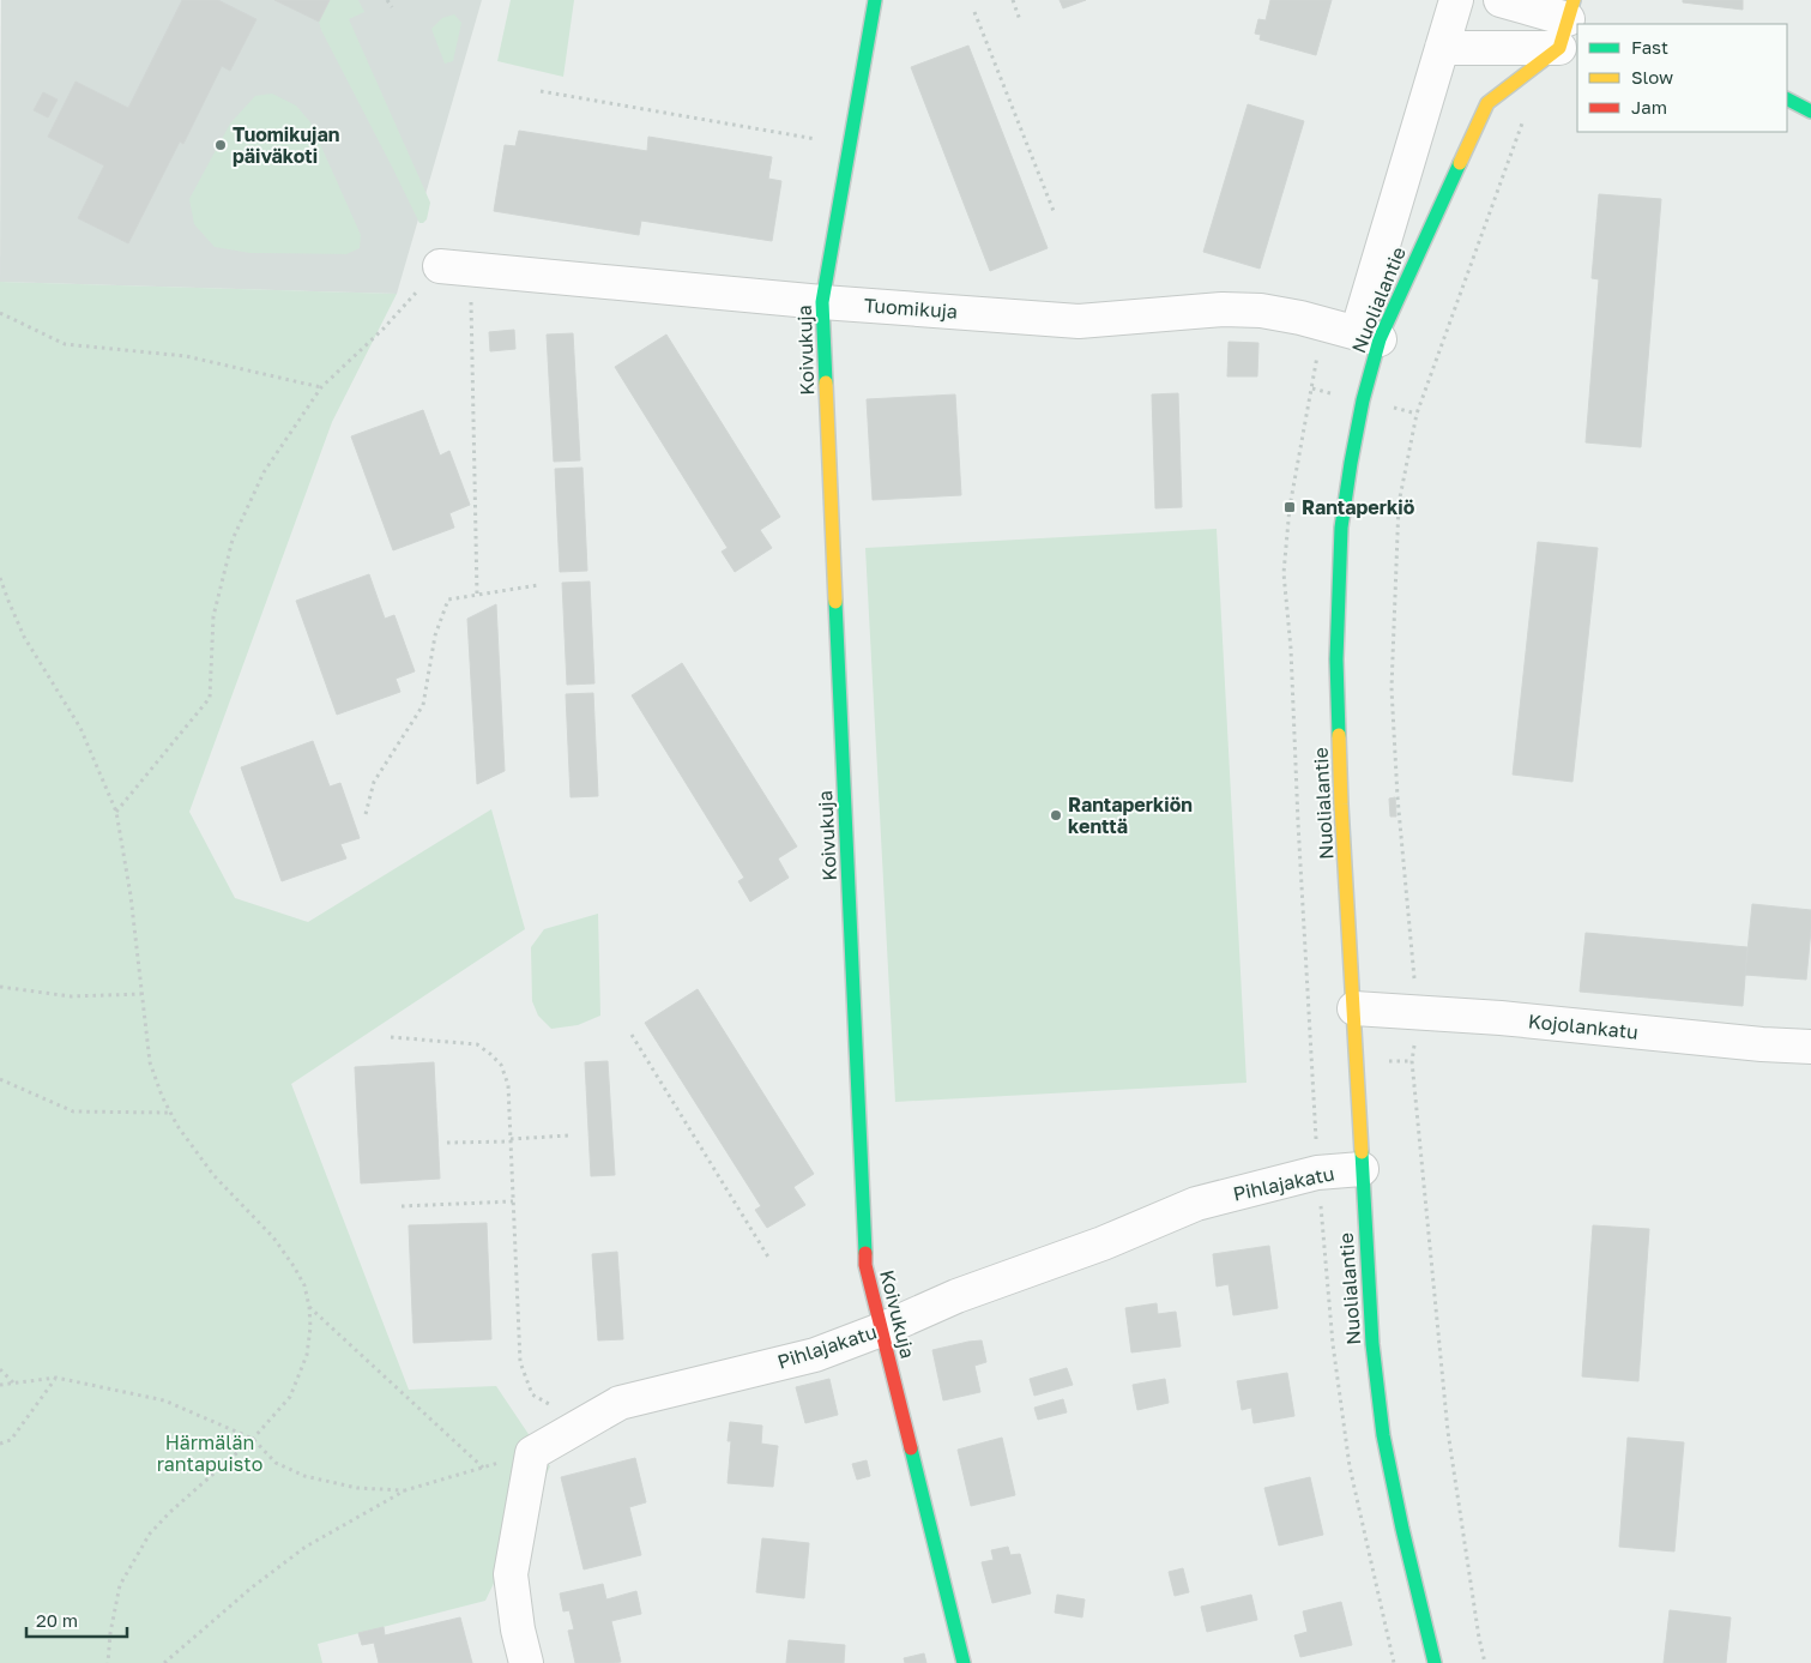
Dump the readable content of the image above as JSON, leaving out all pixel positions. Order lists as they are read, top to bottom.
{
  "streets": {
    "street": [
      "Nuolialantie",
      "Tuomikuja",
      "Koivukuja",
      "Kojolankatu",
      "Pihlajakatu"
    ]
  },
  "crossings": [
    ["Nuolialantie", "Tuomikuja"],
    ["Nuolialantie", "Kojolankatu"],
    ["Nuolialantie", "Pihlajakatu"],
    ["Tuomikuja", "Koivukuja"],
    ["Koivukuja", "Pihlajakatu"]
  ],
  "parks": ["Härmälän rantapuisto"],
  "places": {
    "other": ["Tuomikujan päiväkoti", "Rantaperkiön kenttä"],
    "transit": ["Rantaperkiö"]
  },
  "legend": ["Fast", "Slow", "Jam"],
  "scale_bar": "20 m"
}
